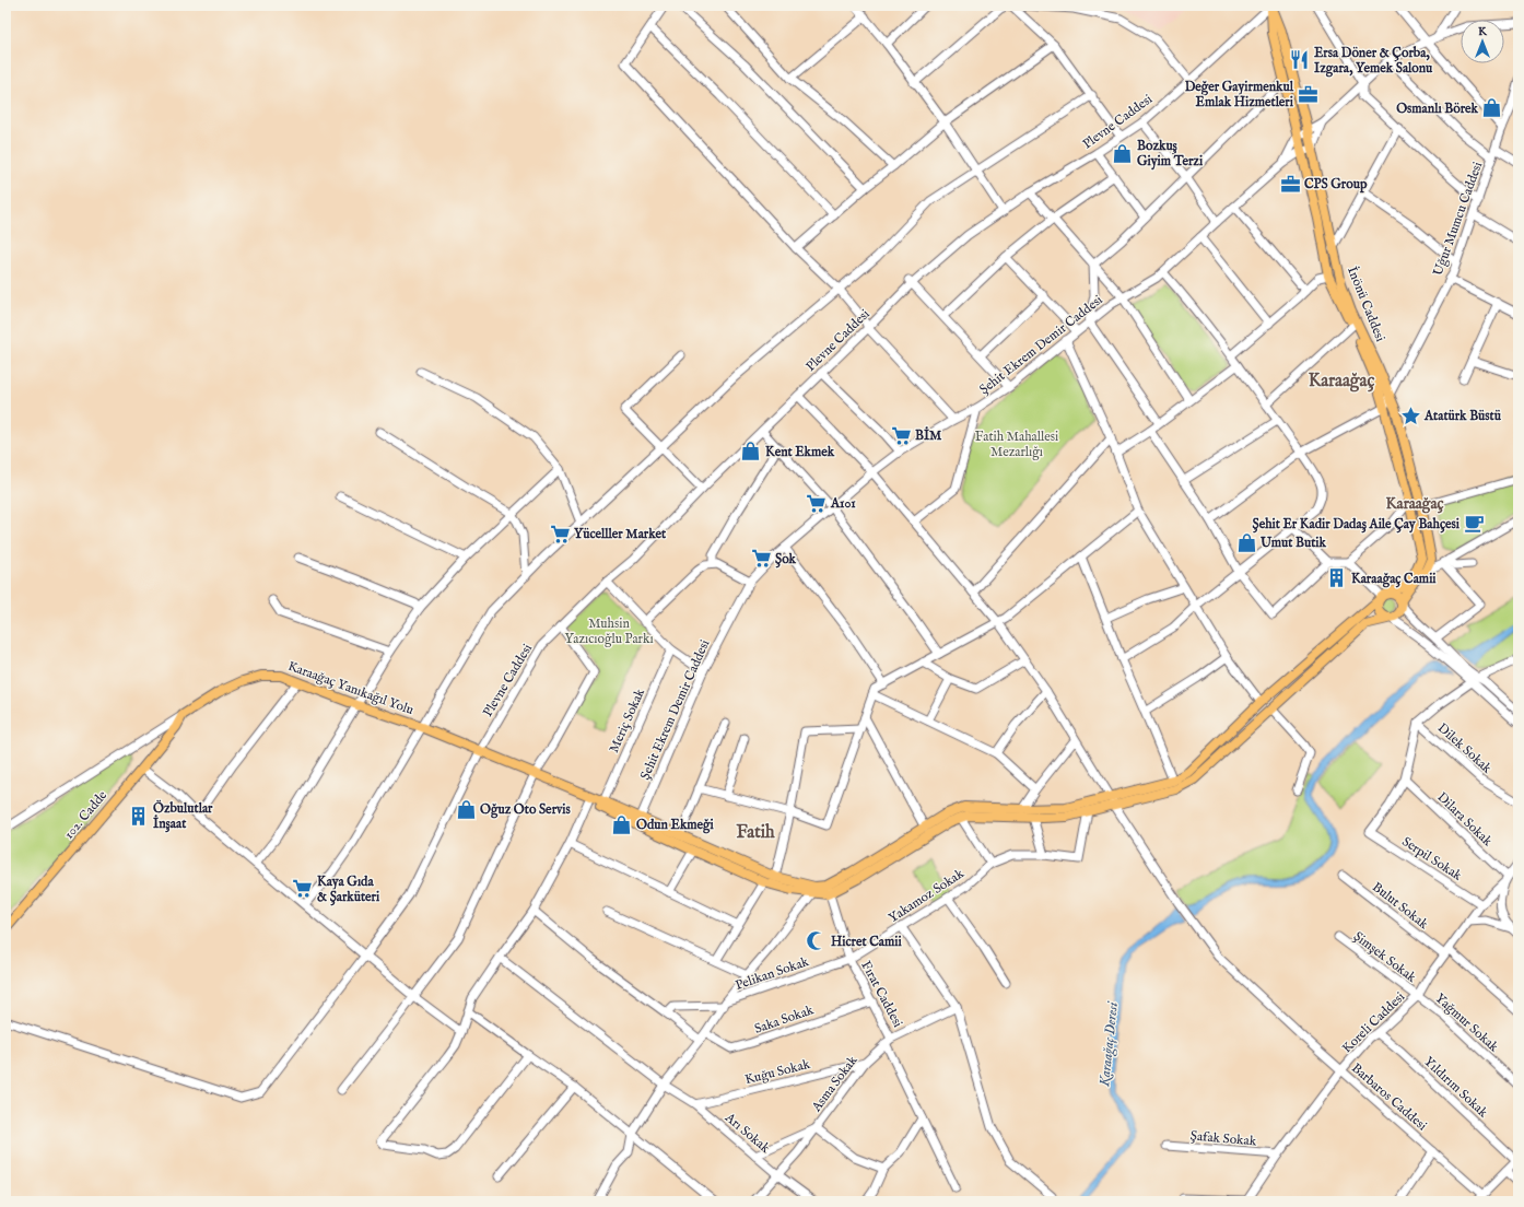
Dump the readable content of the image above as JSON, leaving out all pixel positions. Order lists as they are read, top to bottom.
{
  "streets": {
    "main road": ["İnönü Caddesi", "Karaağaç Yanıkağıl Yolu", "102. Cadde"],
    "street": [
      "Plevne Caddesi",
      "Uğur Mumcu Caddesi",
      "Şehit Ekrem Demir Caddesi",
      "Meriç Sokak",
      "Dilek Sokak",
      "Dilara Sokak",
      "Serpil Sokak",
      "Yakamoz Sokak",
      "Bulut Sokak",
      "Şimşek Sokak",
      "Pelikan Sokak",
      "Fırat Caddesi",
      "Saka Sokak",
      "Koreli Caddesi",
      "Yağmur Sokak",
      "Kuğu Sokak",
      "Asma Sokak",
      "Yıldırım Sokak",
      "Barbaros Caddesi",
      "Arı Sokak",
      "Şafak Sokak"
    ]
  },
  "crossings": [
    ["Plevne Caddesi", "İnönü Caddesi"],
    ["Plevne Caddesi", "Karaağaç Yanıkağıl Yolu"],
    ["Plevne Caddesi", "Barbaros Caddesi"],
    ["Uğur Mumcu Caddesi", "İnönü Caddesi"],
    ["İnönü Caddesi", "Barbaros Caddesi"],
    ["Şehit Ekrem Demir Caddesi", "Barbaros Caddesi"],
    ["Karaağaç Yanıkağıl Yolu", "102. Cadde"],
    ["Dilara Sokak", "Serpil Sokak"],
    ["Dilara Sokak", "Koreli Caddesi"],
    ["Serpil Sokak", "Koreli Caddesi"],
    ["Yakamoz Sokak", "Pelikan Sokak"],
    ["Yakamoz Sokak", "Fırat Caddesi"],
    ["Bulut Sokak", "Koreli Caddesi"],
    ["Şimşek Sokak", "Koreli Caddesi"],
    ["Şimşek Sokak", "Yağmur Sokak"],
    ["Pelikan Sokak", "Fırat Caddesi"],
    ["Fırat Caddesi", "Saka Sokak"],
    ["Fırat Caddesi", "Asma Sokak"],
    ["Koreli Caddesi", "Yağmur Sokak"],
    ["Koreli Caddesi", "Yıldırım Sokak"],
    ["Koreli Caddesi", "Barbaros Caddesi"],
    ["Koreli Caddesi", "Şafak Sokak"],
    ["Kuğu Sokak", "Asma Sokak"],
    ["Kuğu Sokak", "Arı Sokak"],
    ["Asma Sokak", "Arı Sokak"]
  ],
  "districts": ["Karaağaç", "Karaağaç", "Fatih"],
  "water": ["Karaağaç Deresi"],
  "parks": ["Fatih Mahallesi Mezarlığı", "Muhsin Yazıcıoğlu Parkı"],
  "places": {
    "restaurant": ["Ersa Döner & Çorba, Izgara, Yemek Salonu"],
    "office": ["Değer Gayirmenkul Emlak Hizmetleri", "CPS Group"],
    "shop": [
      "Osmanlı Börek",
      "Bozkuş Giyim Terzi",
      "Kent Ekmek",
      "Umut Butik",
      "Oğuz Oto Servis",
      "Odun Ekmeği"
    ],
    "place": ["Atatürk Büstü"],
    "supermarket": [
      "BİM",
      "A101",
      "Yücelller Market",
      "Şok",
      "Kaya Gıda & Şarküteri"
    ],
    "cafe": ["Şehit Er Kadir Dadaş Aile Çay Bahçesi"],
    "building": ["Karaağaç Camii", "Özbulutlar İnşaat"],
    "mosque": ["Hicret Camii"]
  },
  "north": "top"
}
